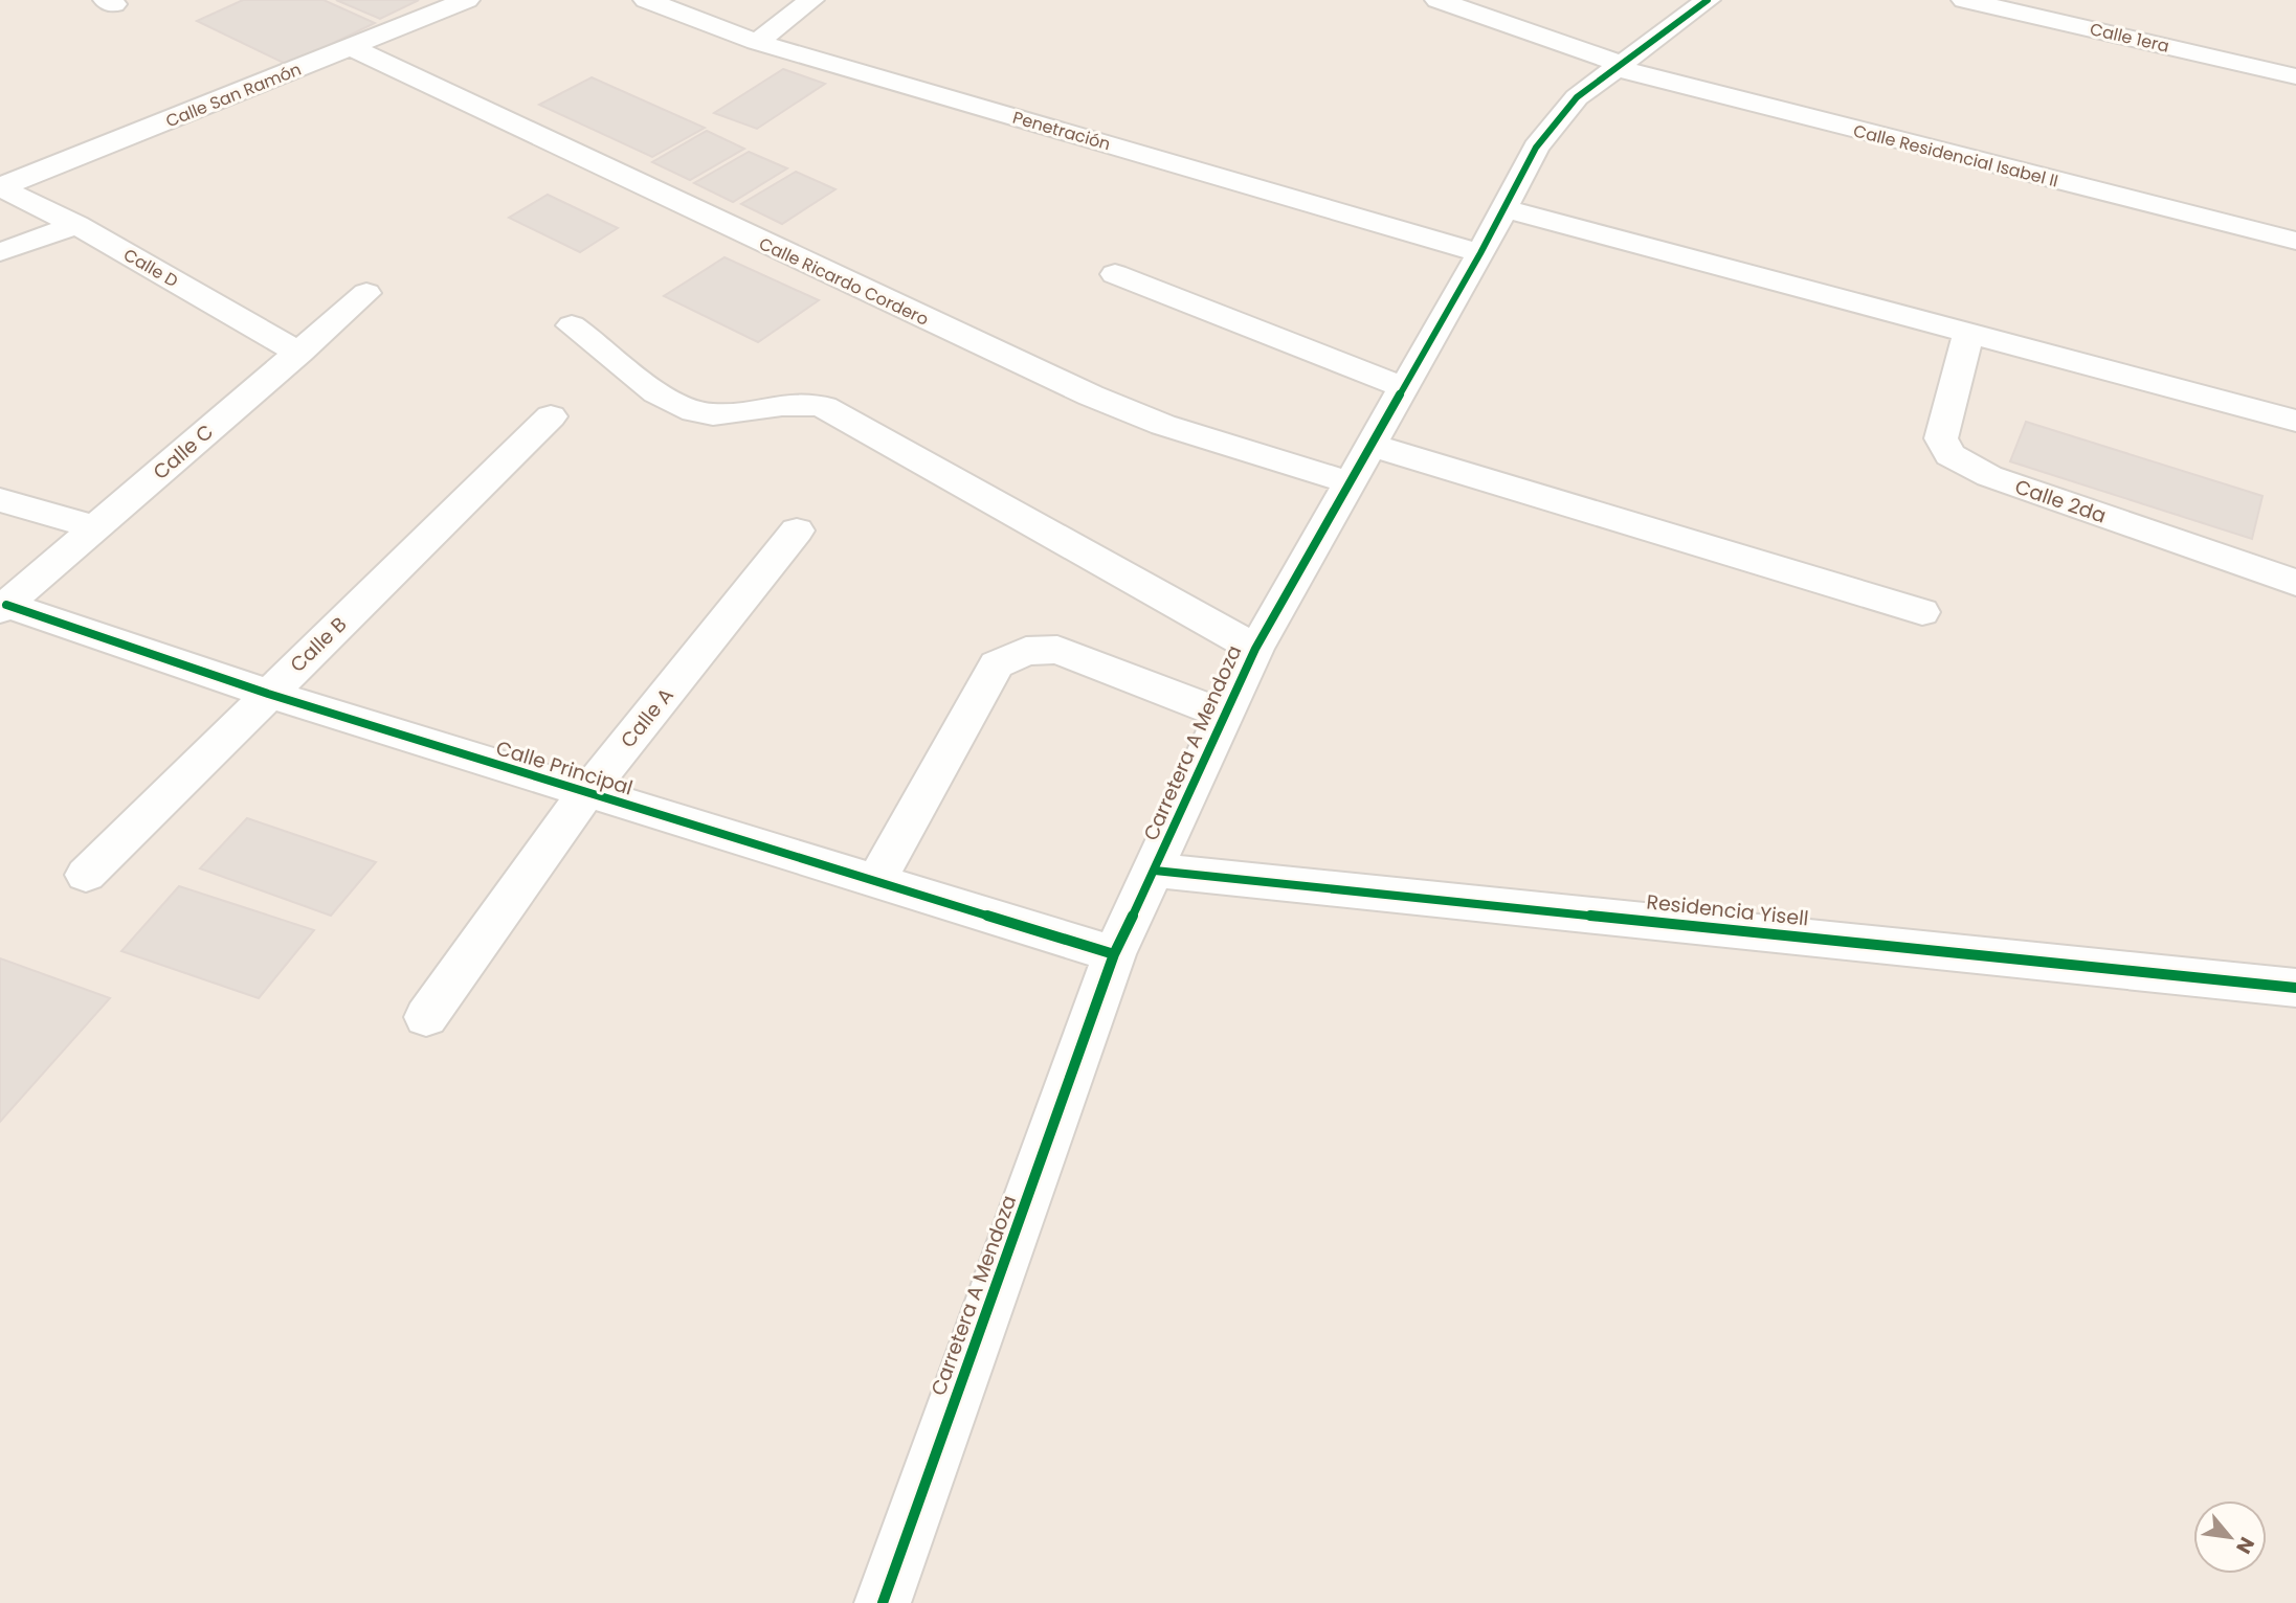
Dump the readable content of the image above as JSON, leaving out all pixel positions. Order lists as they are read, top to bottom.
{
  "streets": {
    "street": [
      "Calle 1era",
      "Calle San Ramón",
      "Penetración",
      "Calle Residencial Isabel II",
      "Calle D",
      "Calle Ricardo Cordero",
      "Calle C",
      "Calle 2da",
      "Calle B",
      "Calle A",
      "Carretera A Mendoza",
      "Calle Principal",
      "Residencia Yisell"
    ]
  },
  "crossings": [
    ["Calle San Ramón", "Calle D"],
    ["Calle San Ramón", "Calle Ricardo Cordero"],
    ["Penetración", "Carretera A Mendoza"],
    ["Calle Residencial Isabel II", "Carretera A Mendoza"],
    ["Calle D", "Calle C"],
    ["Calle Ricardo Cordero", "Carretera A Mendoza"],
    ["Calle C", "Calle Principal"],
    ["Calle B", "Calle Principal"],
    ["Calle A", "Calle Principal"],
    ["Carretera A Mendoza", "Calle Principal"],
    ["Carretera A Mendoza", "Residencia Yisell"]
  ],
  "north": "bottom right"
}
